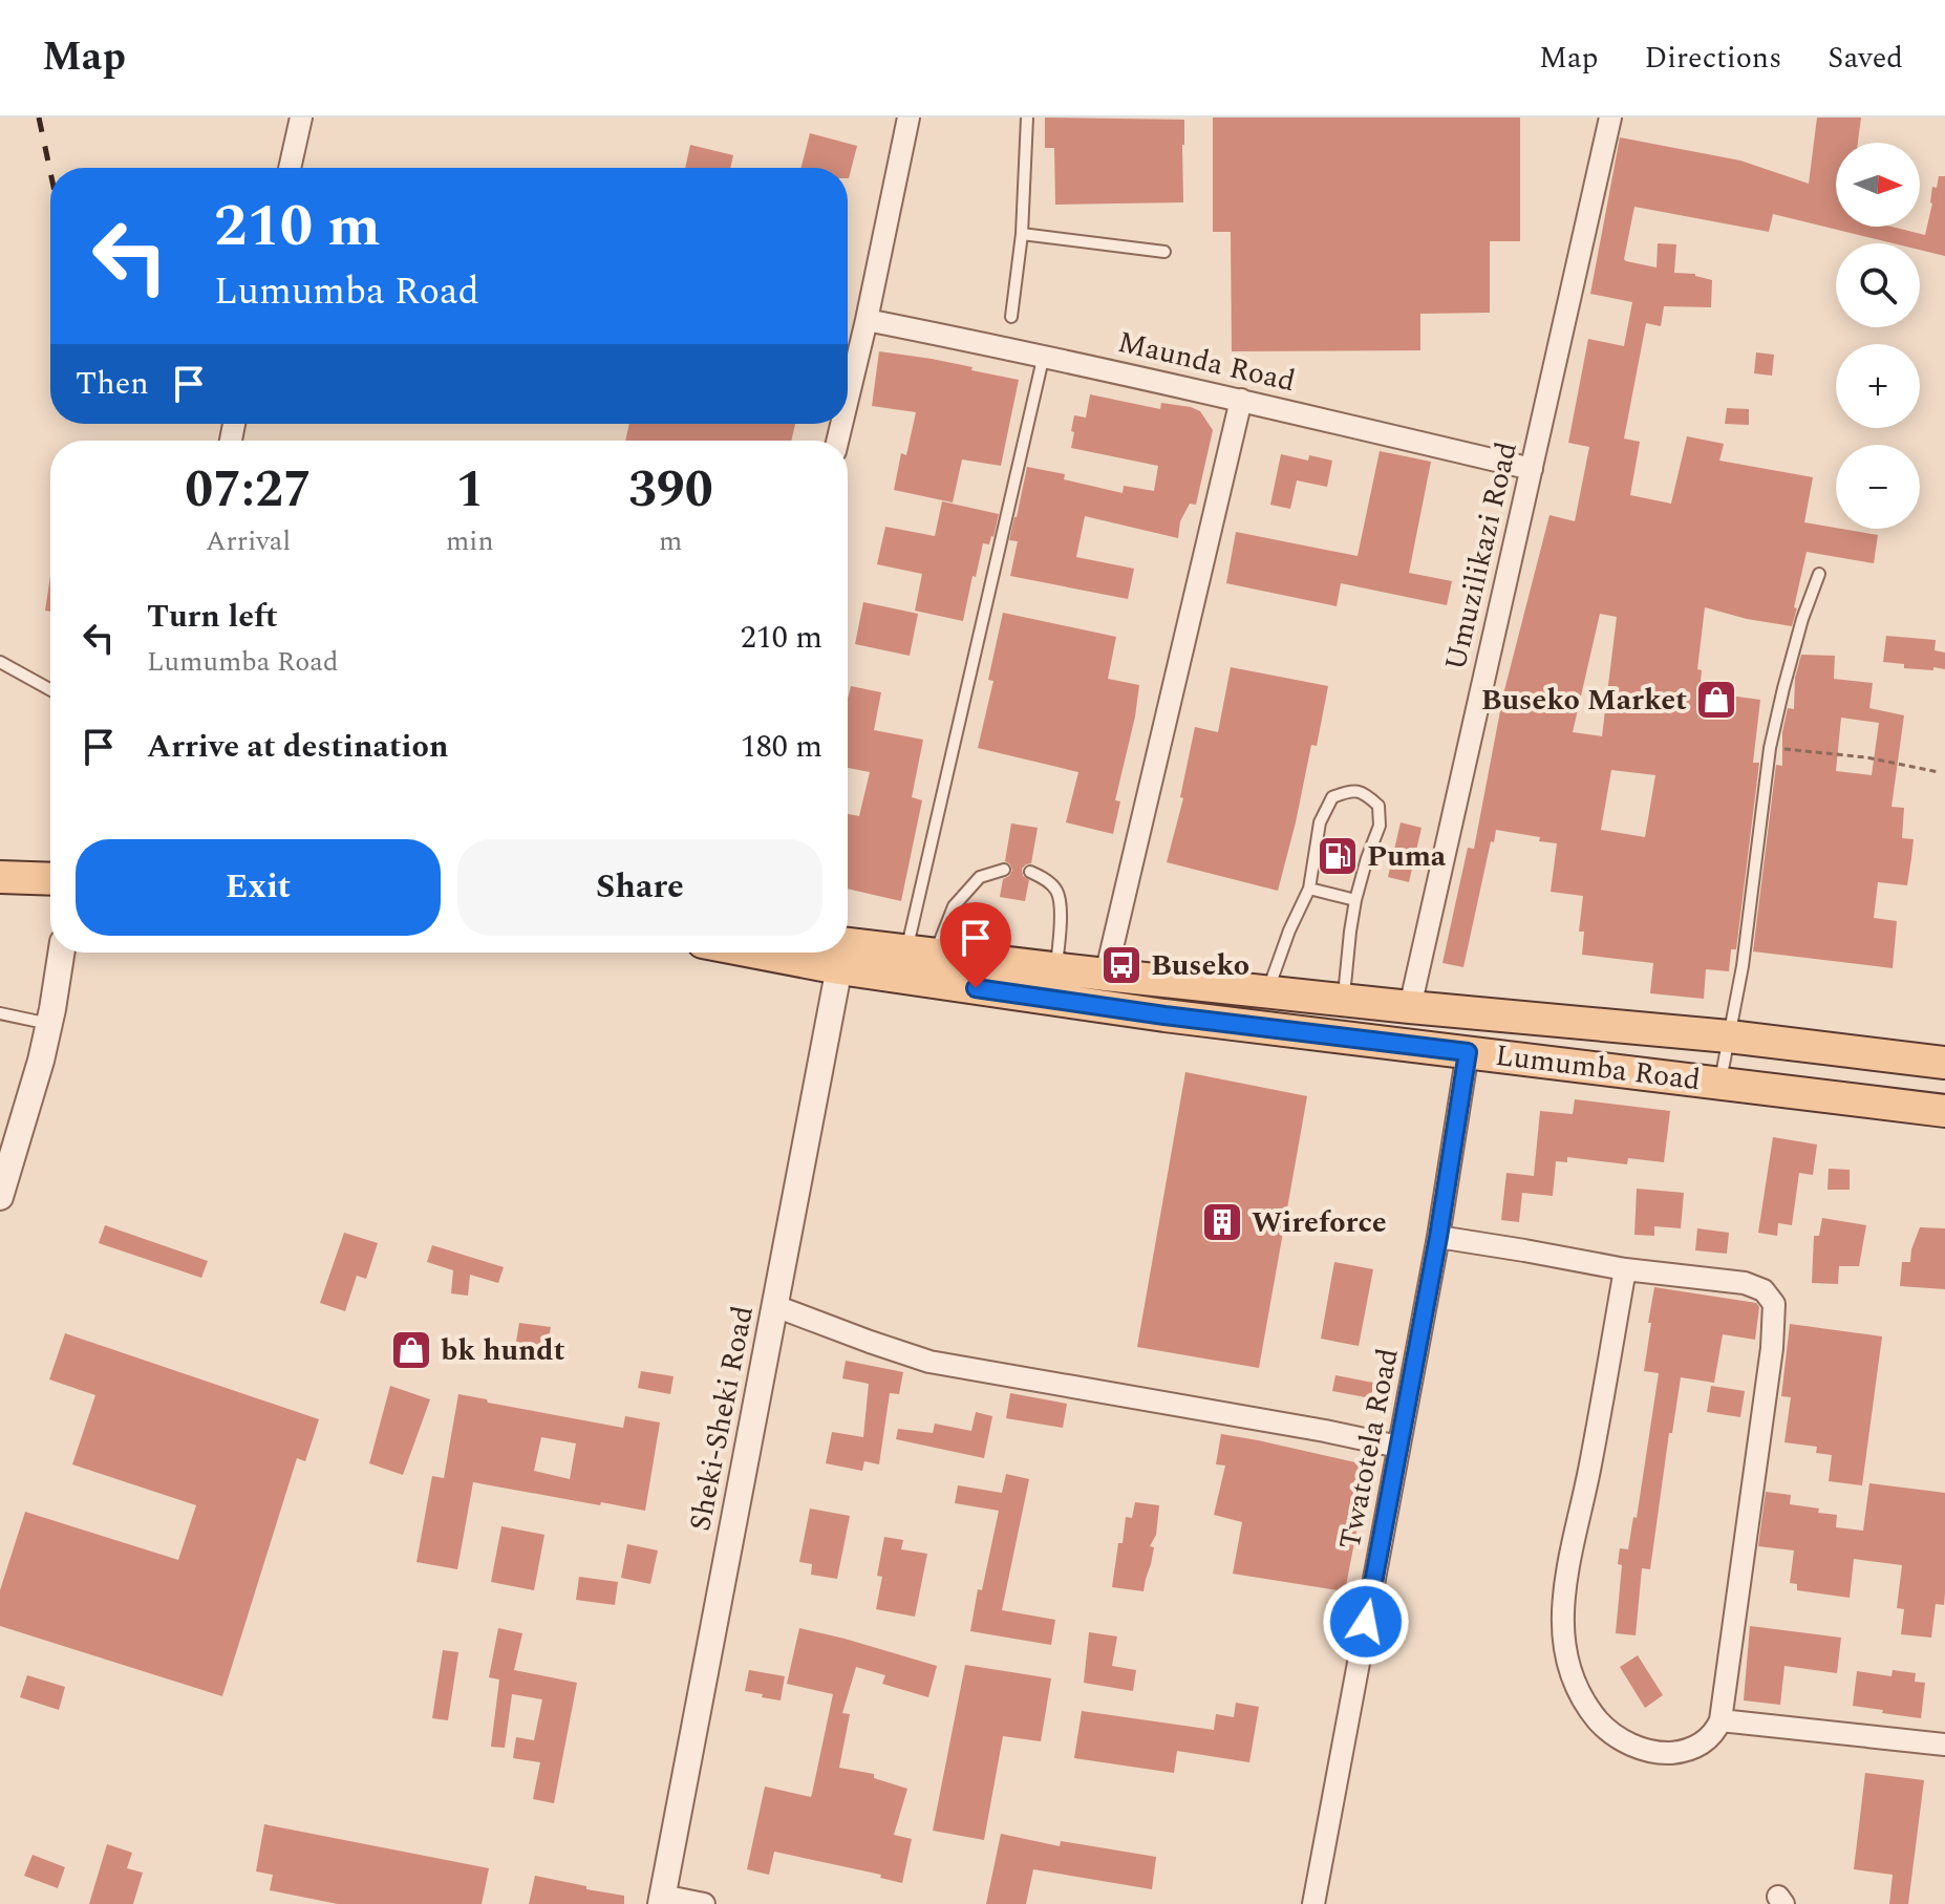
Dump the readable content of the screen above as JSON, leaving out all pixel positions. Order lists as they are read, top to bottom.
{
  "streets": {
    "main road": ["Lumumba Road"],
    "street": [
      "Maunda Road",
      "Umuzilikazi Road",
      "Sheki-Sheki Road",
      "Twatotela Road"
    ]
  },
  "crossings": [
    ["Maunda Road", "Umuzilikazi Road"],
    ["Umuzilikazi Road", "Lumumba Road"],
    ["Lumumba Road", "Twatotela Road"]
  ],
  "places": {
    "shop": ["Buseko Market", "bk hundt"],
    "fuel station": ["Puma"],
    "bus stop": ["Buseko"],
    "building": ["Wireforce"]
  },
  "north": "right",
  "page": {
    "header": "Map",
    "nav": ["Map", "Directions", "Saved"],
    "map_buttons": ["+", "−"],
    "turn": ["210 m", "Lumumba Road"],
    "then": "Then",
    "eta": [
      "07:27",
      "Arrival",
      "1",
      "min",
      "390",
      "m"
    ],
    "list": [
      {
        "name": "Turn left",
        "note": "Lumumba Road",
        "value": "210 m"
      },
      {
        "name": "Arrive at destination",
        "value": "180 m"
      }
    ],
    "buttons": ["Exit", "Share"]
  }
}
